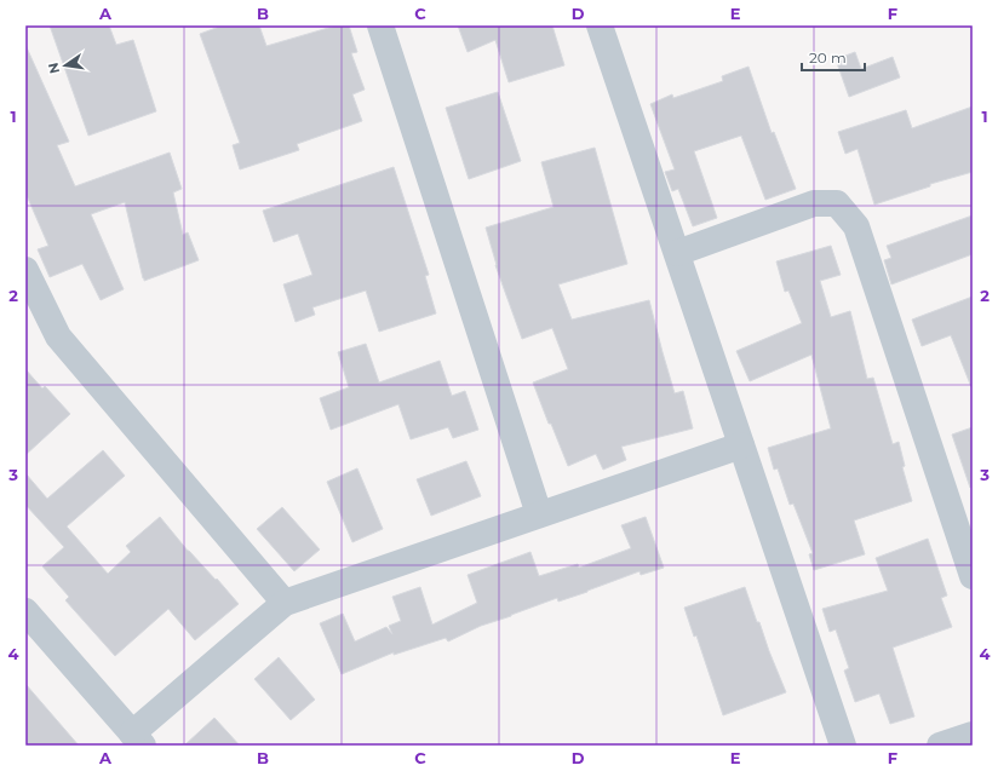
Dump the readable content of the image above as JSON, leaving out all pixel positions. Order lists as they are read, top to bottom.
{
  "scale_bar": "20 m",
  "north": "left",
  "grid": {
    "columns": [
      "A",
      "B",
      "C",
      "D",
      "E",
      "F"
    ],
    "rows": [
      "1",
      "2",
      "3",
      "4"
    ]
  }
}
